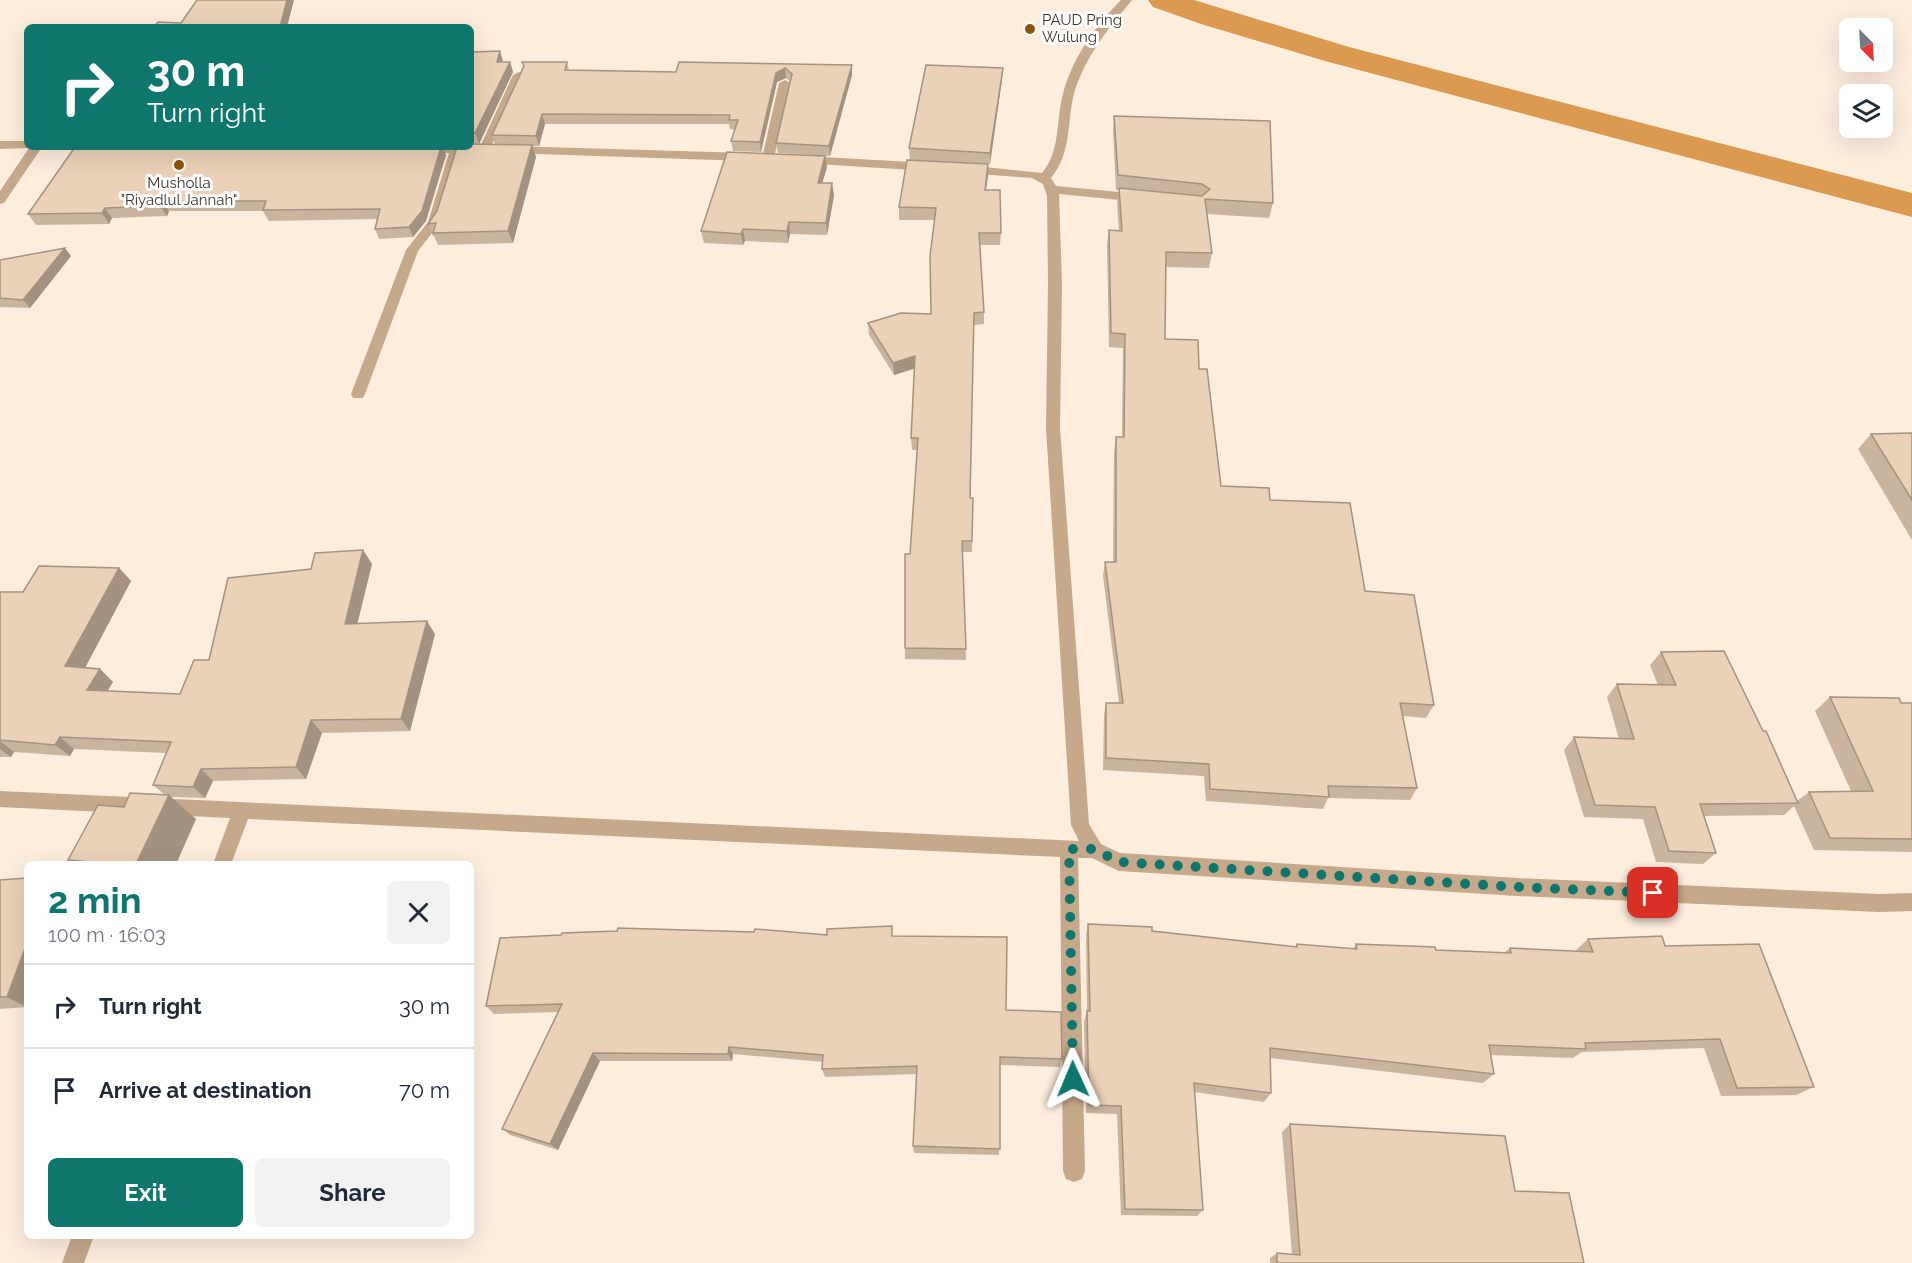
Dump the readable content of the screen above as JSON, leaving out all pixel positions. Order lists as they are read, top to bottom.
{
  "places": ["PAUD Pring Wulung", "Musholla \"Riyadlul Jannah\""],
  "north": "bottom right",
  "page": {
    "turn": ["30 m", "Turn right"],
    "heading": ["2 min", "100 m · 16:03"],
    "list": [
      {
        "name": "Turn right",
        "value": "30 m"
      },
      {
        "name": "Arrive at destination",
        "value": "70 m"
      }
    ],
    "buttons": ["Exit", "Share"]
  }
}
